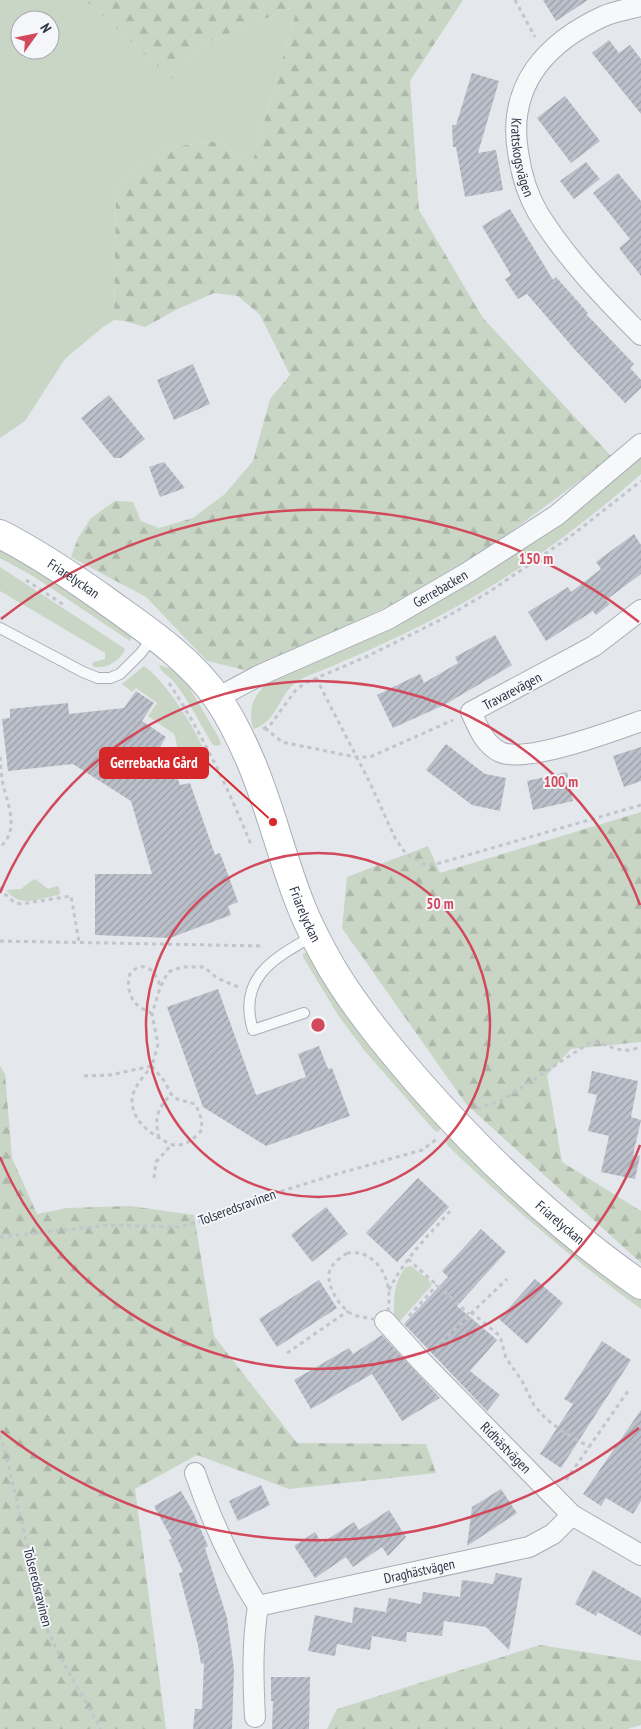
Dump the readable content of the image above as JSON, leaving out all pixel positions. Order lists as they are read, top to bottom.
{
  "streets": {
    "street": [
      "Krattskogsvägen",
      "Friarelyckan",
      "Gerrebacken",
      "Travarevägen",
      "Ridhästvägen",
      "Draghästvägen"
    ],
    "path": ["Tolseredsravinen"]
  },
  "crossings": [
    ["Friarelyckan", "Gerrebacken"],
    ["Friarelyckan", "Tolseredsravinen"],
    ["Ridhästvägen", "Draghästvägen"]
  ],
  "places": ["Gerrebacka Gård"],
  "north": "top right",
  "rings": ["150 m", "100 m", "50 m"]
}
